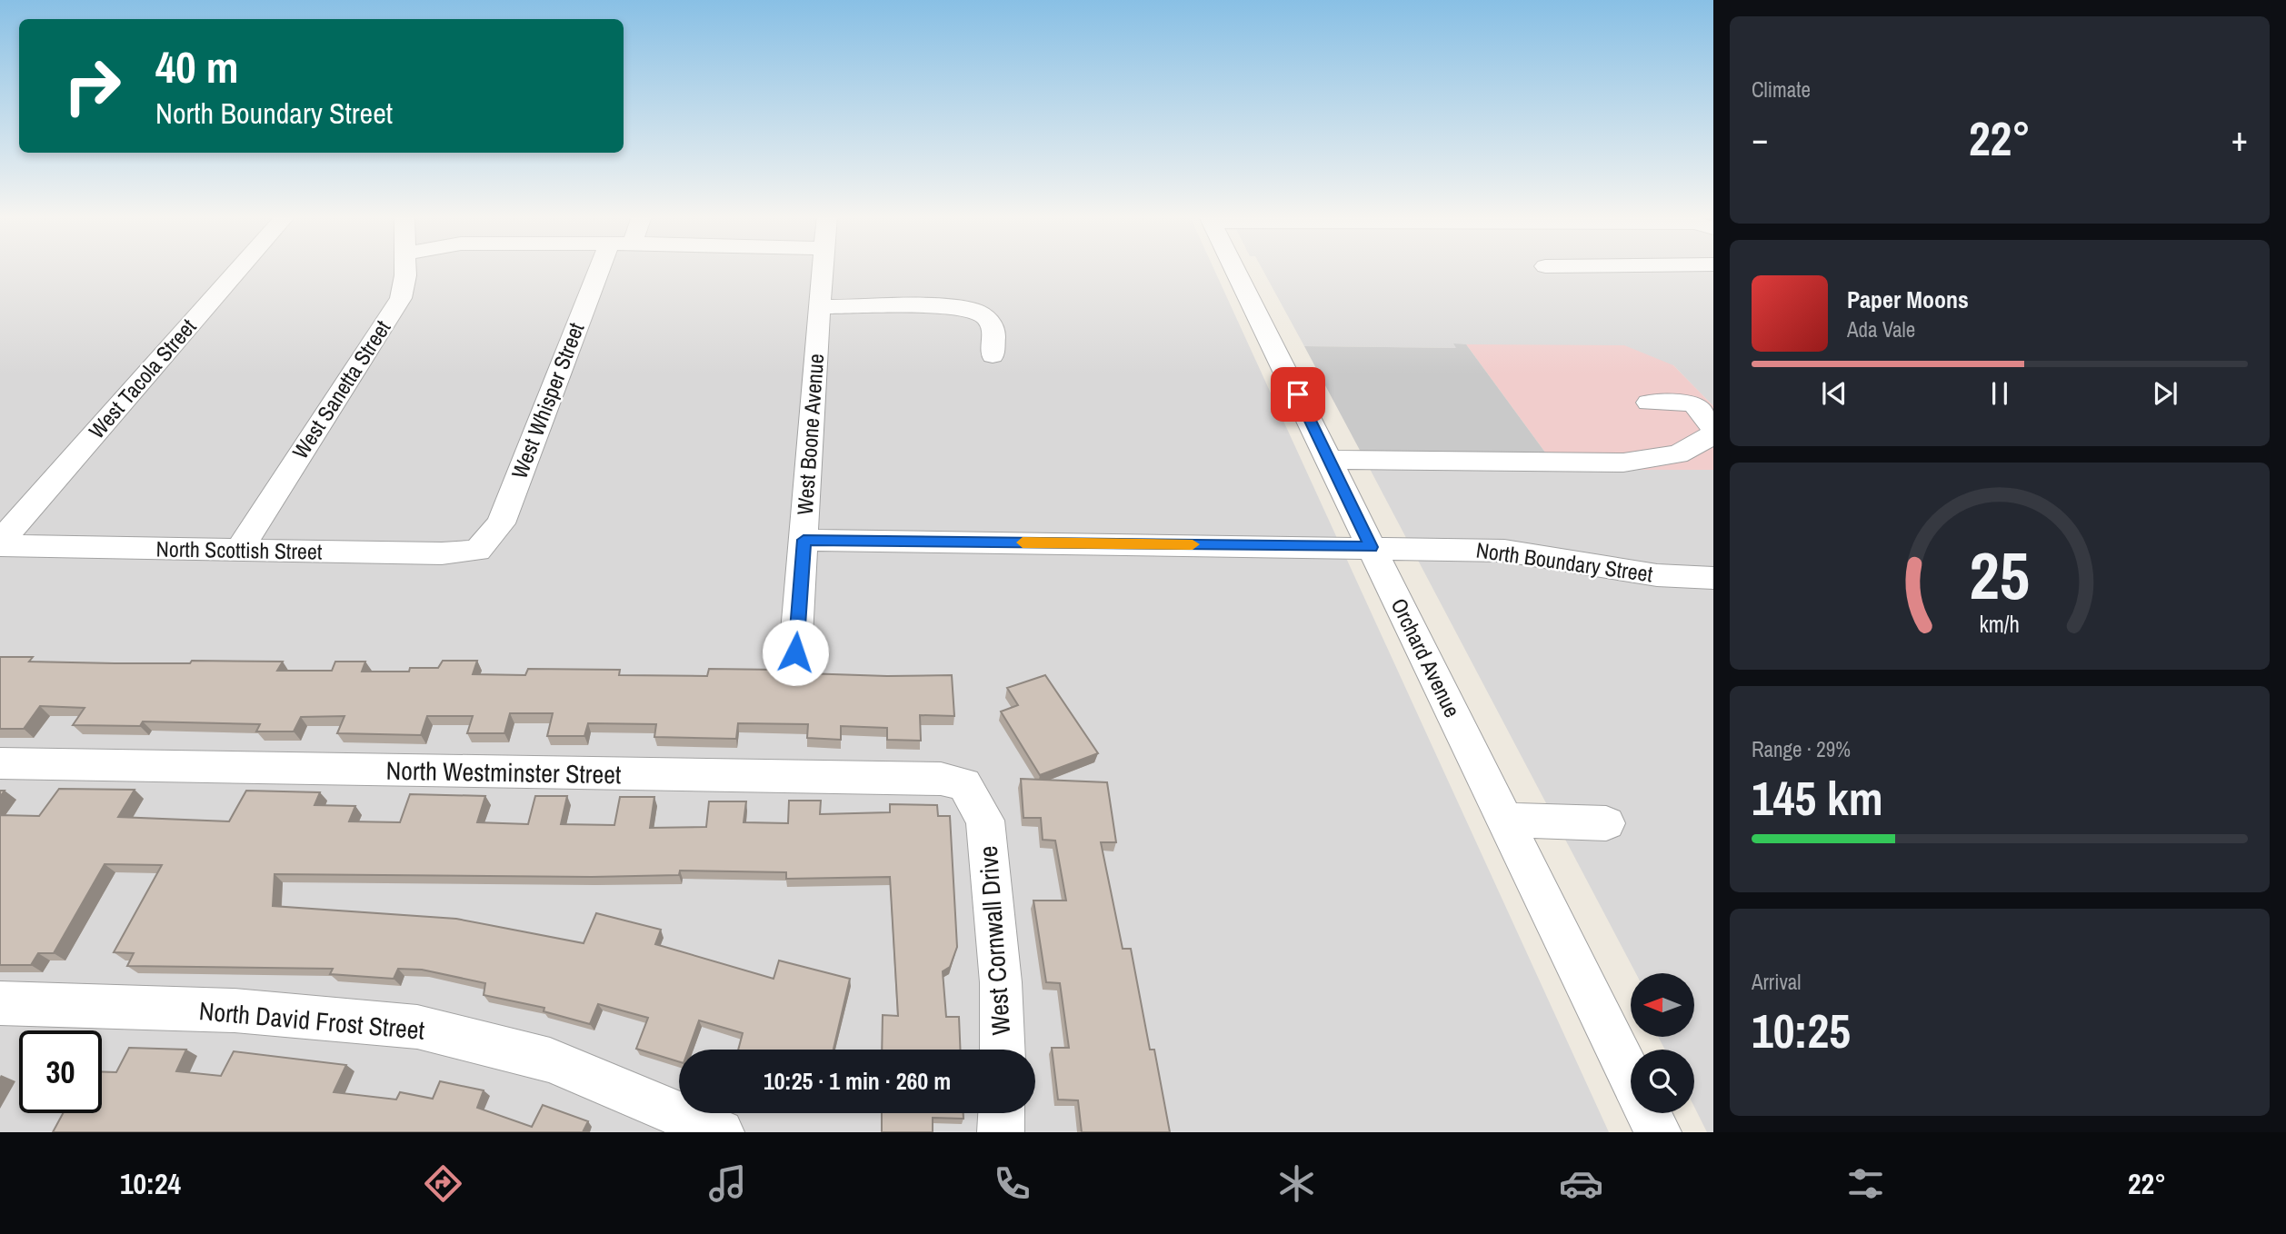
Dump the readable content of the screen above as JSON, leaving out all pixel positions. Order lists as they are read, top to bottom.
{
  "streets": {
    "street": [
      "West Tacola Street",
      "West Sanetta Street",
      "West Whisper Street",
      "West Boone Avenue",
      "North Scottish Street",
      "North Boundary Street",
      "Orchard Avenue",
      "North Westminster Street",
      "West Cornwall Drive",
      "North David Frost Street"
    ]
  },
  "crossings": [
    ["West Tacola Street", "North Scottish Street"],
    ["West Sanetta Street", "North Scottish Street"],
    ["West Whisper Street", "North Scottish Street"],
    ["West Boone Avenue", "North Boundary Street"],
    ["North Boundary Street", "Orchard Avenue"],
    ["North Westminster Street", "West Cornwall Drive"]
  ],
  "north": "left",
  "page": {
    "tile": [
      "Climate",
      ["Range · 29%", "145 km"],
      ["Arrival", "10:25"]
    ],
    "turn": ["40 m", "North Boundary Street"],
    "heat": ["−", "22°", "+"],
    "song": ["Paper Moons", "Ada Vale"],
    "limit": "30",
    "trip": "10:25 · 1 min · 260 m",
    "tabs": ["10:24", "22°"],
    "gauge": ["25", "km/h"]
  }
}
